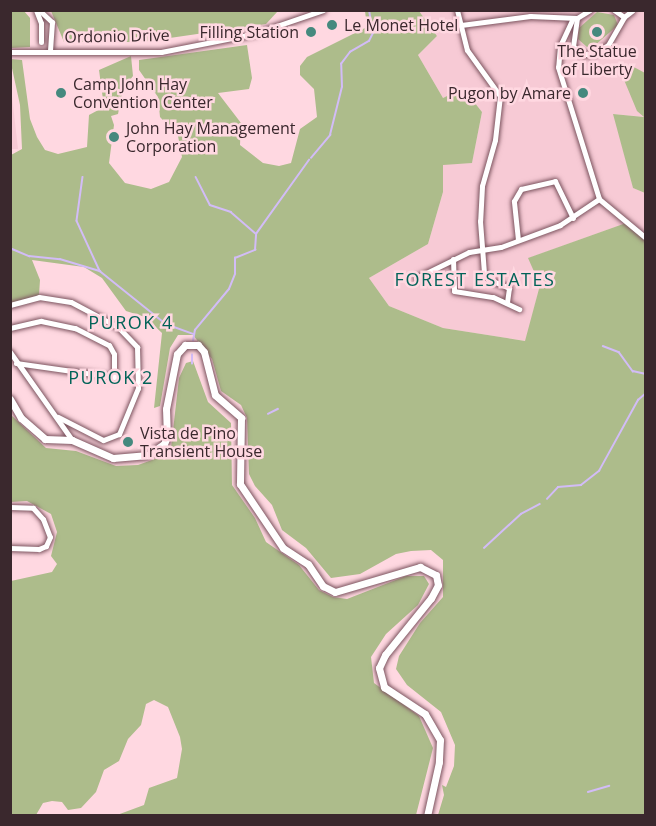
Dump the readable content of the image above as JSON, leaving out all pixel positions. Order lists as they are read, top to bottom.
{
  "streets": {
    "street": ["Ordonio Drive"]
  },
  "districts": ["FOREST ESTATES", "PUROK 4", "PUROK 2"],
  "places": [
    "Le Monet Hotel",
    "Filling Station",
    "The Statue of Liberty",
    "Camp John Hay Convention Center",
    "Pugon by Amare",
    "John Hay Management Corporation",
    "Vista de Pino Transient House"
  ]
}
